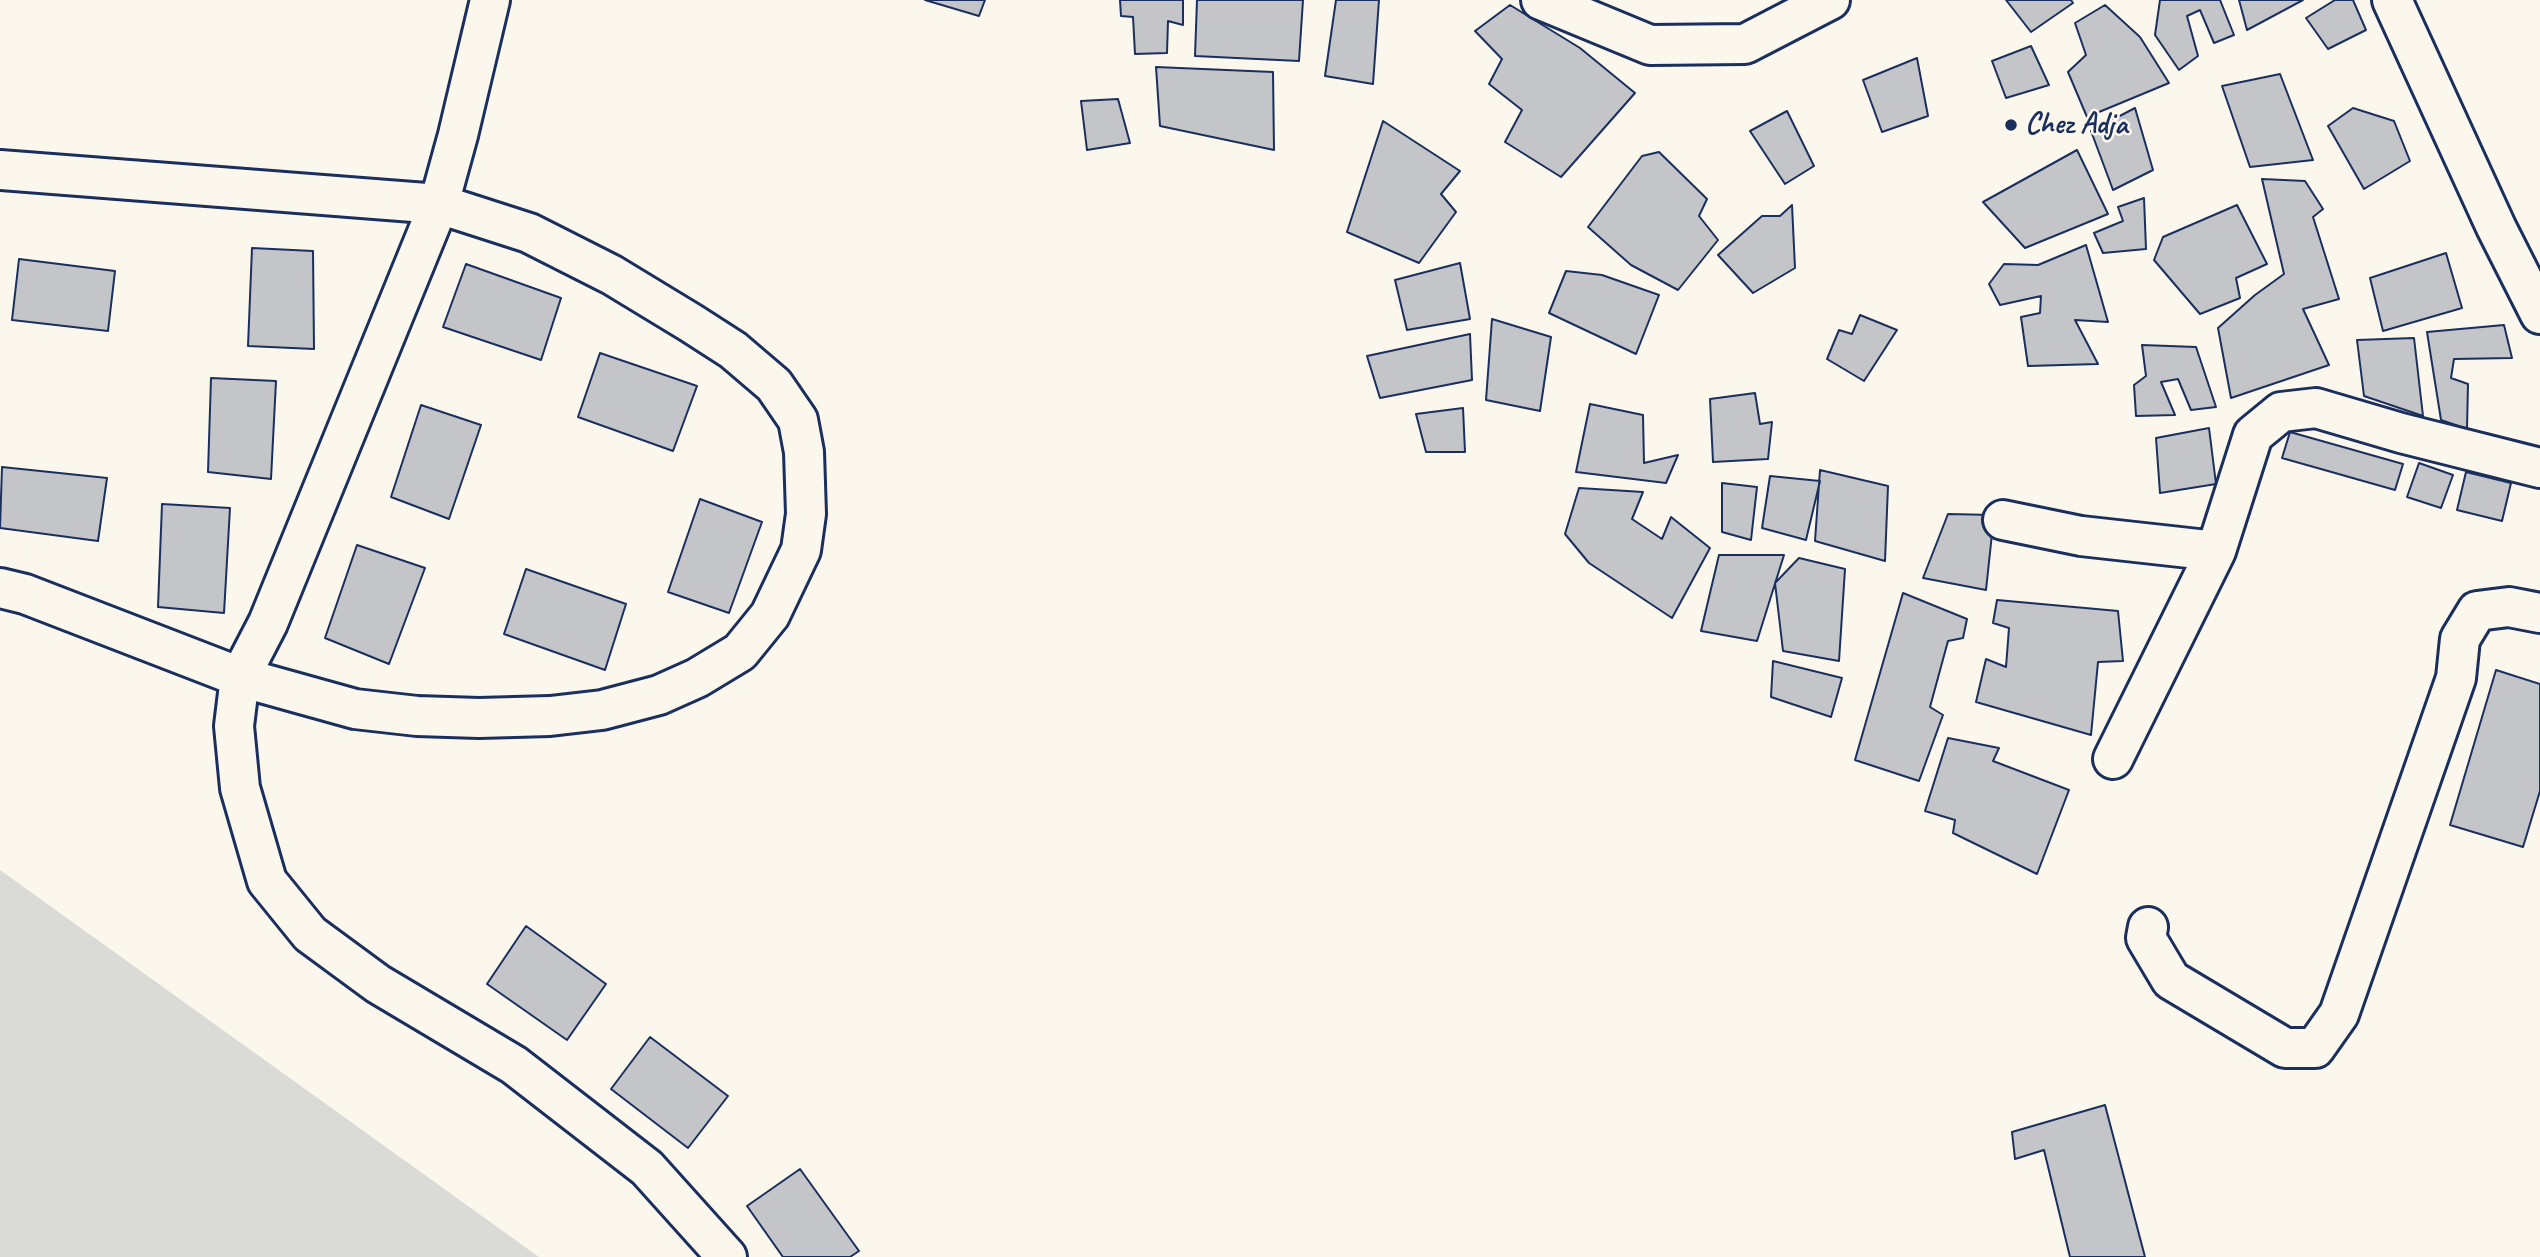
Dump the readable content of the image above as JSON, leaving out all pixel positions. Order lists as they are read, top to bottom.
{
  "places": ["Chez Adja"]
}
